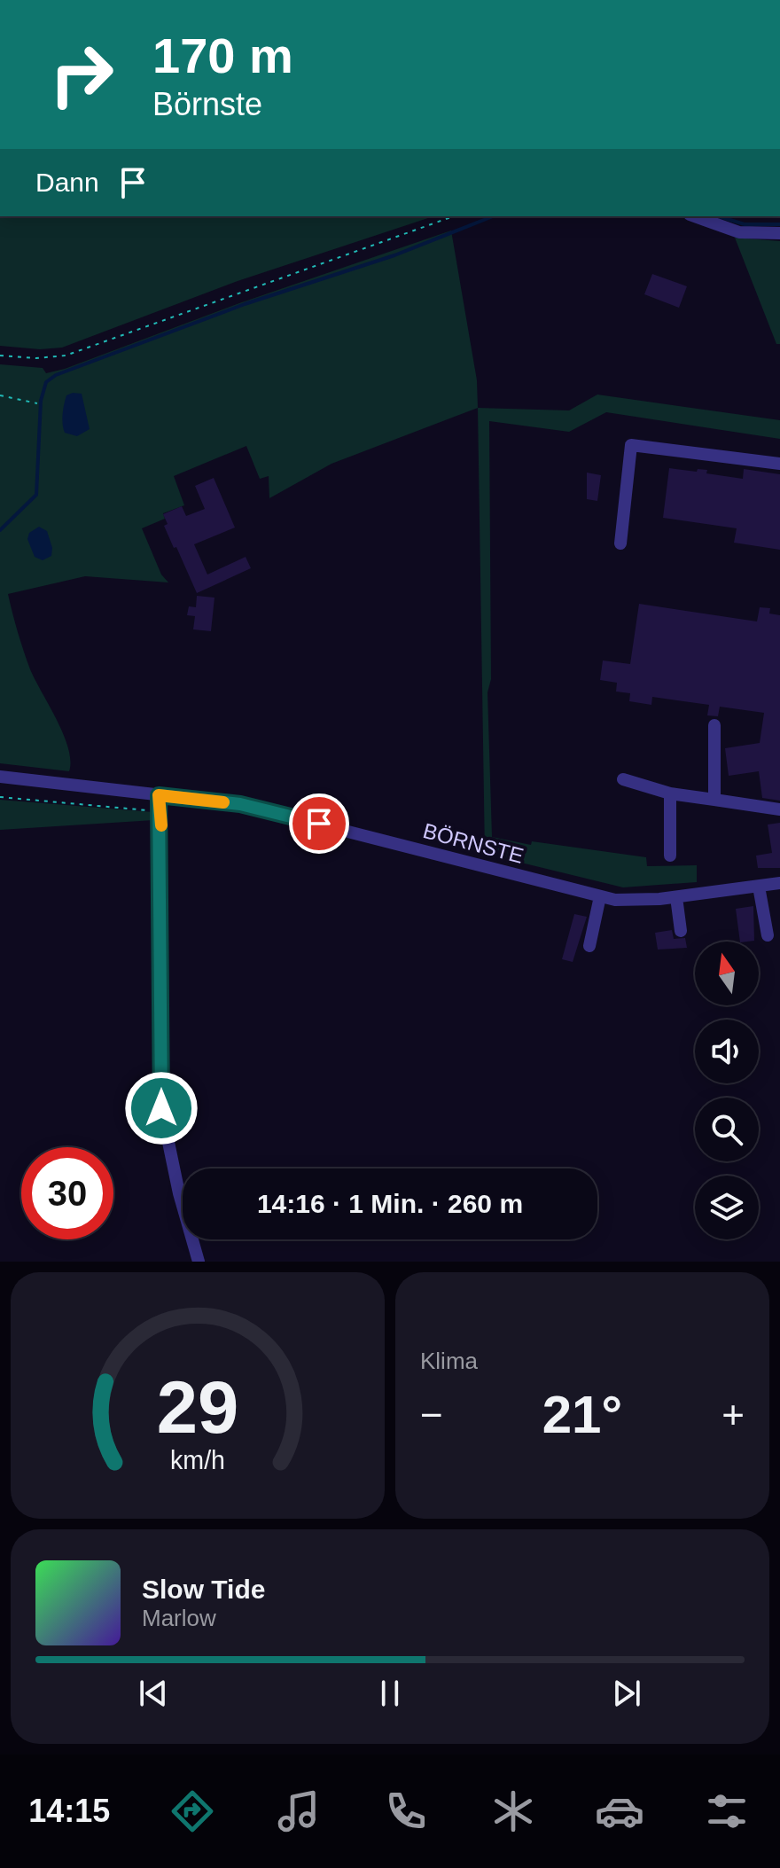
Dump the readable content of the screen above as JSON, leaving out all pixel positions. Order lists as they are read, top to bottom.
{
  "streets": {
    "street": ["BÖRNSTE"]
  },
  "north": "top",
  "page": {
    "turn": ["170 m", "Börnste"],
    "then": "Dann",
    "limit": "30",
    "trip": "14:16 · 1 Min. · 260 m",
    "tile": "Klima",
    "heat": ["−", "21°", "+"],
    "song": ["Slow Tide", "Marlow"],
    "tabs": "14:15",
    "gauge": ["29", "km/h"]
  }
}
